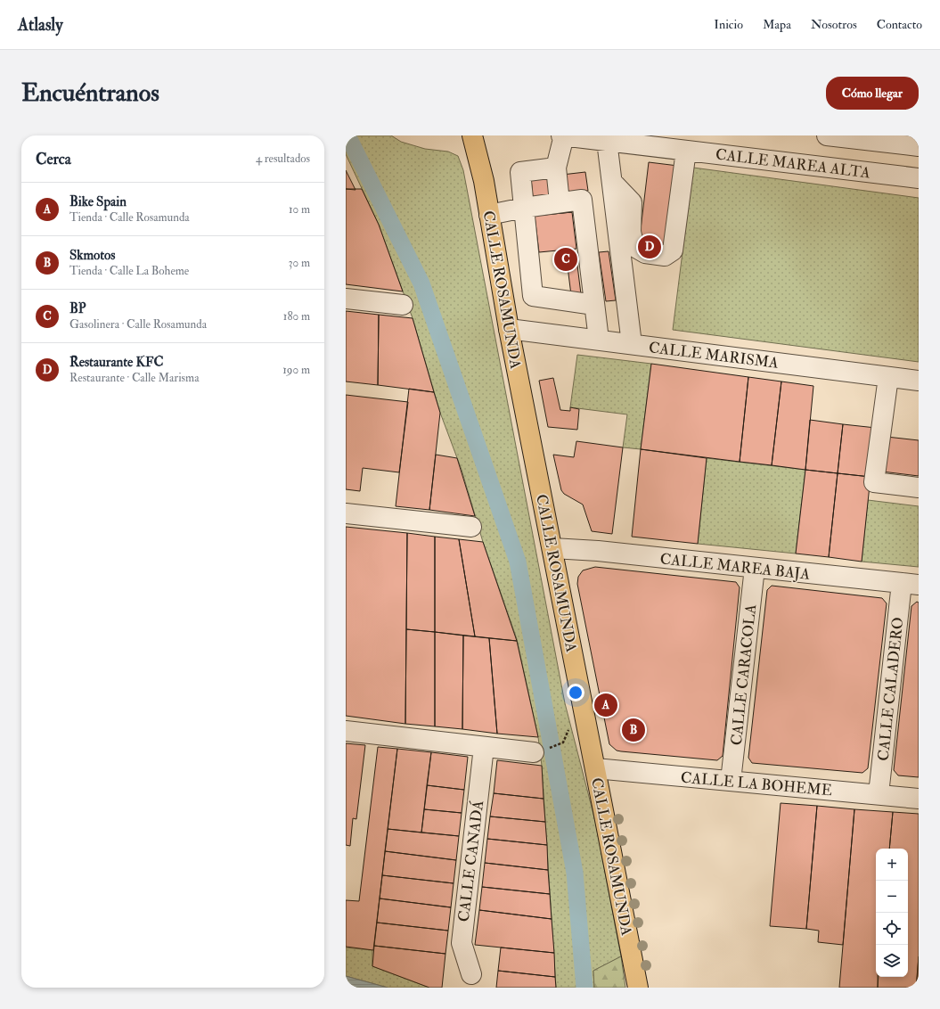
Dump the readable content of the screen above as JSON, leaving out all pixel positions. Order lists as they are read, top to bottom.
{
  "streets": {
    "main road": ["CALLE ROSAMUNDA"],
    "street": [
      "CALLE MAREA ALTA",
      "CALLE MARISMA",
      "CALLE MAREA BAJA",
      "CALLE CARACOLA",
      "CALLE CALADERO",
      "CALLE LA BOHEME",
      "CALLE CANADÁ"
    ]
  },
  "crossings": [
    ["CALLE ROSAMUNDA", "CALLE MARISMA"],
    ["CALLE ROSAMUNDA", "CALLE MAREA BAJA"],
    ["CALLE ROSAMUNDA", "CALLE LA BOHEME"],
    ["CALLE MAREA BAJA", "CALLE CARACOLA"],
    ["CALLE MAREA BAJA", "CALLE CALADERO"],
    ["CALLE CARACOLA", "CALLE LA BOHEME"],
    ["CALLE CALADERO", "CALLE LA BOHEME"]
  ],
  "page": {
    "header": "Atlasly",
    "nav": [
      "Inicio",
      "Mapa",
      "Nosotros",
      "Contacto"
    ],
    "buttons": "Cómo llegar",
    "title": "Encuéntranos",
    "heading": ["Cerca", "4 resultados"],
    "list": [
      {
        "mark": "A",
        "name": "Bike Spain",
        "note": "Tienda · Calle Rosamunda",
        "value": "10 m"
      },
      {
        "mark": "B",
        "name": "Skmotos",
        "note": "Tienda · Calle La Boheme",
        "value": "30 m"
      },
      {
        "mark": "C",
        "name": "BP",
        "note": "Gasolinera · Calle Rosamunda",
        "value": "180 m"
      },
      {
        "mark": "D",
        "name": "Restaurante KFC",
        "note": "Restaurante · Calle Marisma",
        "value": "190 m"
      }
    ],
    "pins": [
      "D",
      "C",
      "A",
      "B"
    ],
    "map_buttons": ["+", "−"]
  }
}
